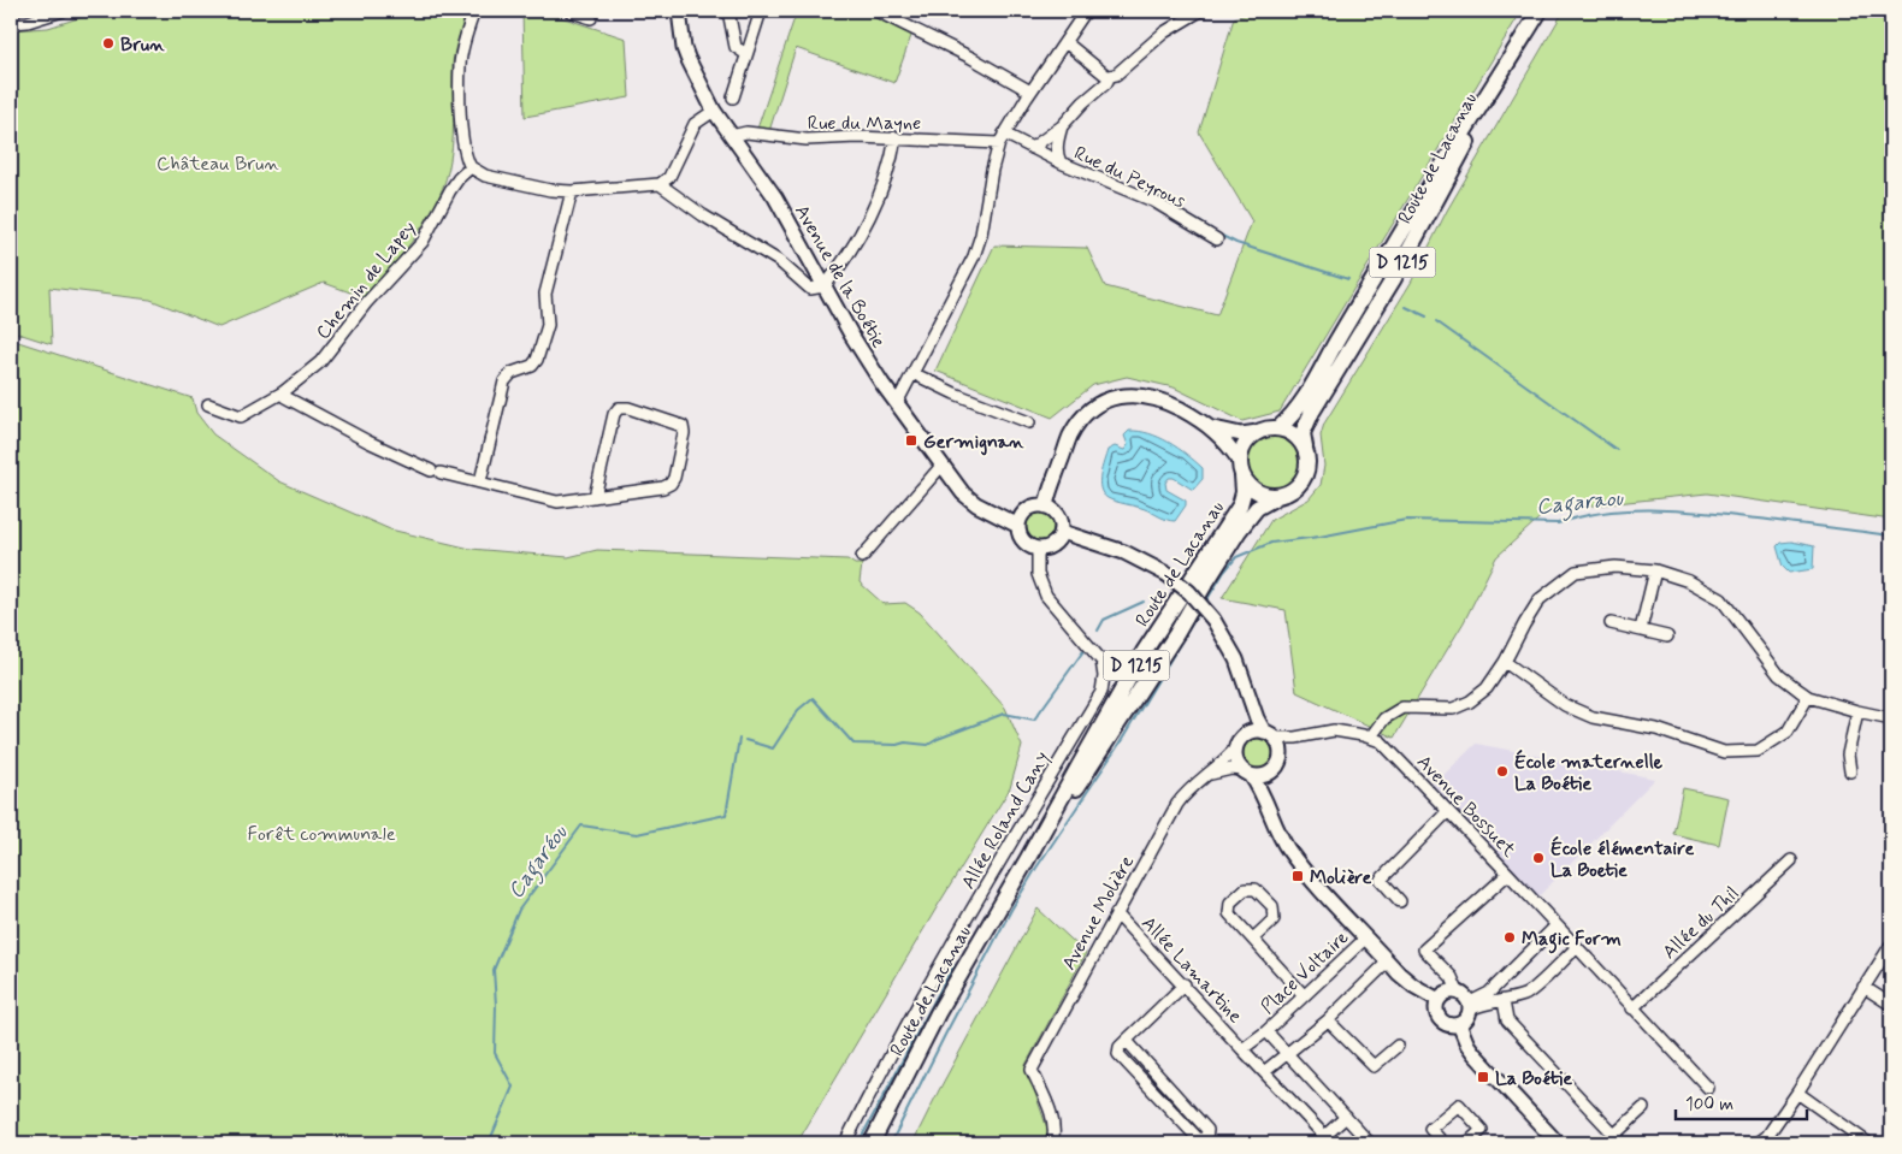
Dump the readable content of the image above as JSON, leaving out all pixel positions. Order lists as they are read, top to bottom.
{
  "streets": {
    "main road": ["Route de Lacanau", "D 1215", "Avenue de la Boétie"],
    "street": [
      "Rue du Mayne",
      "Rue du Peyrous",
      "Chemin de Lapey",
      "Avenue Bossuet",
      "Allée Roland Cany",
      "Avenue Molière",
      "Allée du Thil",
      "Allée Lamartine",
      "Place Voltaire"
    ]
  },
  "crossings": [
    ["Rue du Mayne", "Rue du Peyrous"],
    ["Rue du Mayne", "Avenue de la Boétie"],
    ["Avenue de la Boétie", "Allée Roland Cany"],
    ["Avenue Bossuet", "Allée du Thil"],
    ["Avenue Molière", "Allée Lamartine"],
    ["Allée Lamartine", "Place Voltaire"]
  ],
  "water": ["Cagaraou", "Cagaréou"],
  "parks": ["Château Brun", "Forêt communale"],
  "places": {
    "other": [
      "Brun",
      "École maternelle La Boétie",
      "École élémentaire La Boetie",
      "Magic Form"
    ],
    "transit": ["Germignan", "Molière", "La Boétie"]
  },
  "scale_bar": "100 m"
}
